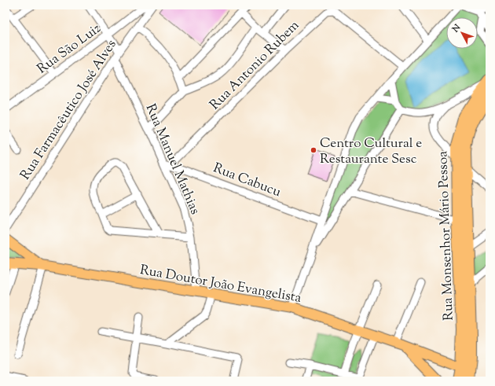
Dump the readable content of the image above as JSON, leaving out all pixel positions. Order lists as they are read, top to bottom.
{
  "streets": {
    "highway": ["Rua Monsenhor Mário Pessoa"],
    "main road": ["Rua Doutor João Evangelista"],
    "street": [
      "Rua São Luiz",
      "Rua Antonio Rubem",
      "Rua Farmacêutico José Alves",
      "Rua Manuel Mathias",
      "Rua Cabucu"
    ]
  },
  "crossings": [
    ["Rua Antonio Rubem", "Rua Manuel Mathias"],
    ["Rua Antonio Rubem", "Rua Cabucu"],
    ["Rua Farmacêutico José Alves", "Rua Manuel Mathias"],
    ["Rua Manuel Mathias", "Rua Cabucu"],
    ["Rua Manuel Mathias", "Rua Doutor João Evangelista"],
    ["Rua Monsenhor Mário Pessoa", "Rua Doutor João Evangelista"]
  ],
  "places": ["Centro Cultural e Restaurante Sesc"],
  "north": "top left"
}
